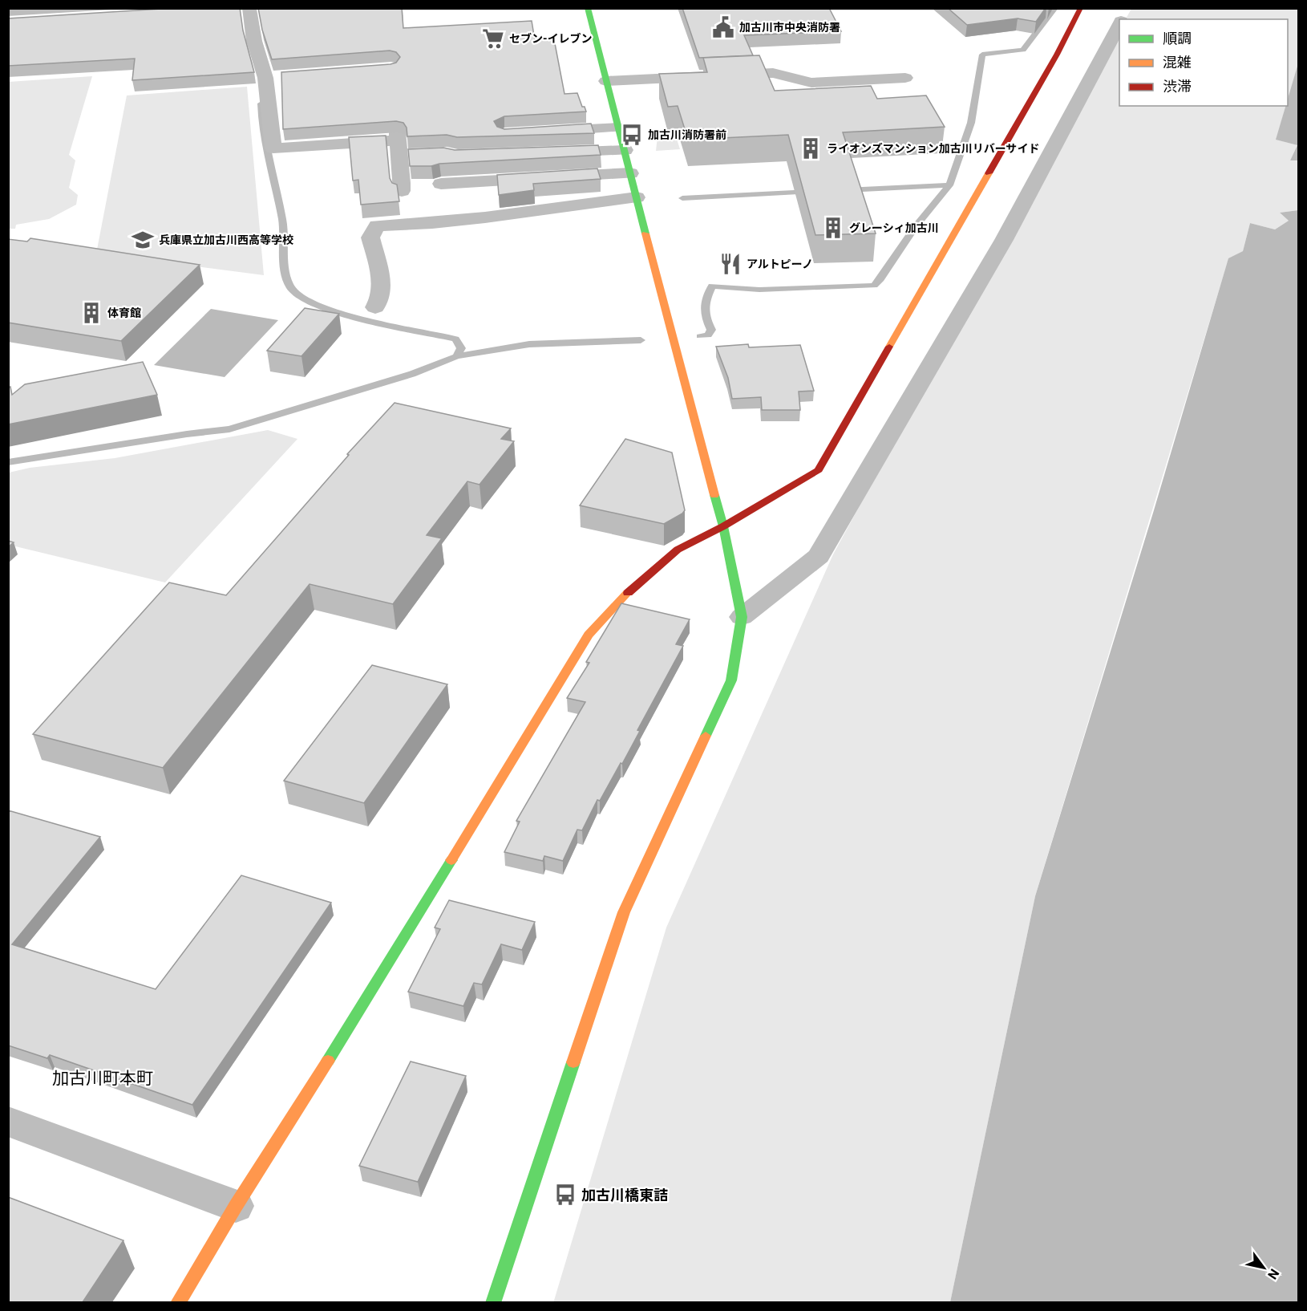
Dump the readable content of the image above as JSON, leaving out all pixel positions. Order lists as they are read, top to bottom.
{
  "districts": ["加古川町本町"],
  "places": {
    "public building": ["加古川市中央消防署"],
    "supermarket": ["セブン-イレブン"],
    "bus stop": ["加古川消防署前", "加古川橋東詰"],
    "building": ["ライオンズマンション加古川リバーサイド", "グレーシィ加古川", "体育館"],
    "school or university": ["兵庫県立加古川西高等学校"],
    "restaurant": ["アルトピーノ"]
  },
  "legend": ["順調", "混雑", "渋滞"],
  "north": "bottom right"
}
